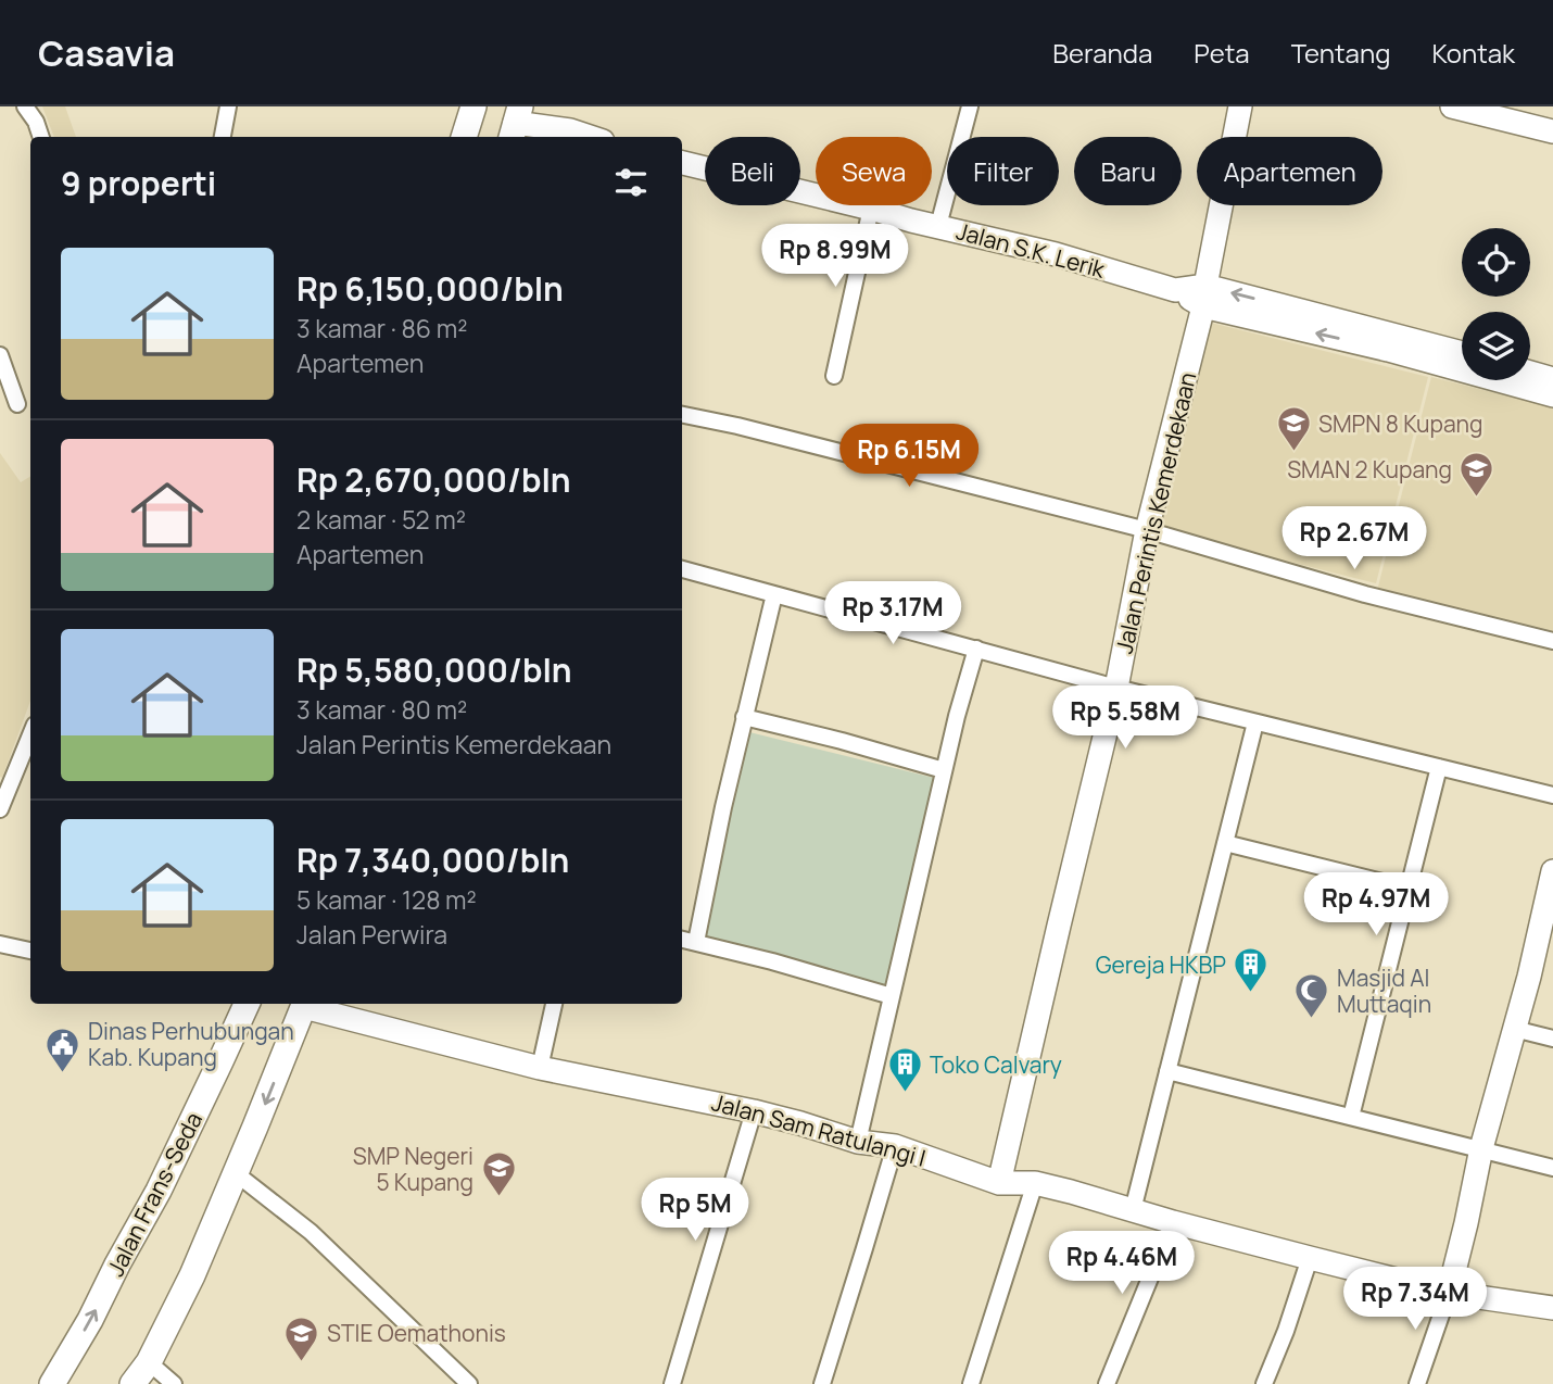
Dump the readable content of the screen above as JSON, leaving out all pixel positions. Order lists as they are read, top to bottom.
{
  "streets": {
    "main road": [
      "Jalan S.K. Lerik",
      "Jalan Perintis Kemerdekaan",
      "Jalan Sam Ratulangi I",
      "Jalan Frans-Seda"
    ]
  },
  "crossings": [
    ["Jalan S.K. Lerik", "Jalan Perintis Kemerdekaan"],
    ["Jalan Perintis Kemerdekaan", "Jalan Sam Ratulangi I"]
  ],
  "places": {
    "school or university": [
      "SMPN 8 Kupang",
      "SMAN 2 Kupang",
      "SMP Negeri 5 Kupang",
      "STIE Oemathonis"
    ],
    "building": ["Gereja HKBP", "Toko Calvary"],
    "mosque": ["Masjid Al Muttaqin"],
    "public building": ["Dinas Perhubungan Kab. Kupang"]
  },
  "page": {
    "header": "Casavia",
    "nav": [
      "Beranda",
      "Peta",
      "Tentang",
      "Kontak"
    ],
    "chip": [
      "Beli",
      "Sewa",
      "Filter",
      "Baru",
      "Apartemen"
    ],
    "heading": "9 properti",
    "price": [
      "Rp 8.99M",
      "Rp 6.15M",
      "Rp 2.67M",
      "Rp 3.17M",
      "Rp 5.58M",
      "Rp 4.97M",
      "Rp 5M",
      "Rp 4.46M",
      "Rp 7.34M"
    ],
    "list": [
      {
        "name": "Rp 6,150,000/bln",
        "note": "3 kamar · 86 m² · Apartemen"
      },
      {
        "name": "Rp 2,670,000/bln",
        "note": "2 kamar · 52 m² · Apartemen"
      },
      {
        "name": "Rp 5,580,000/bln",
        "note": "3 kamar · 80 m² · Jalan Perintis Kemerdekaan"
      },
      {
        "name": "Rp 7,340,000/bln",
        "note": "5 kamar · 128 m² · Jalan Perwira"
      }
    ]
  }
}
